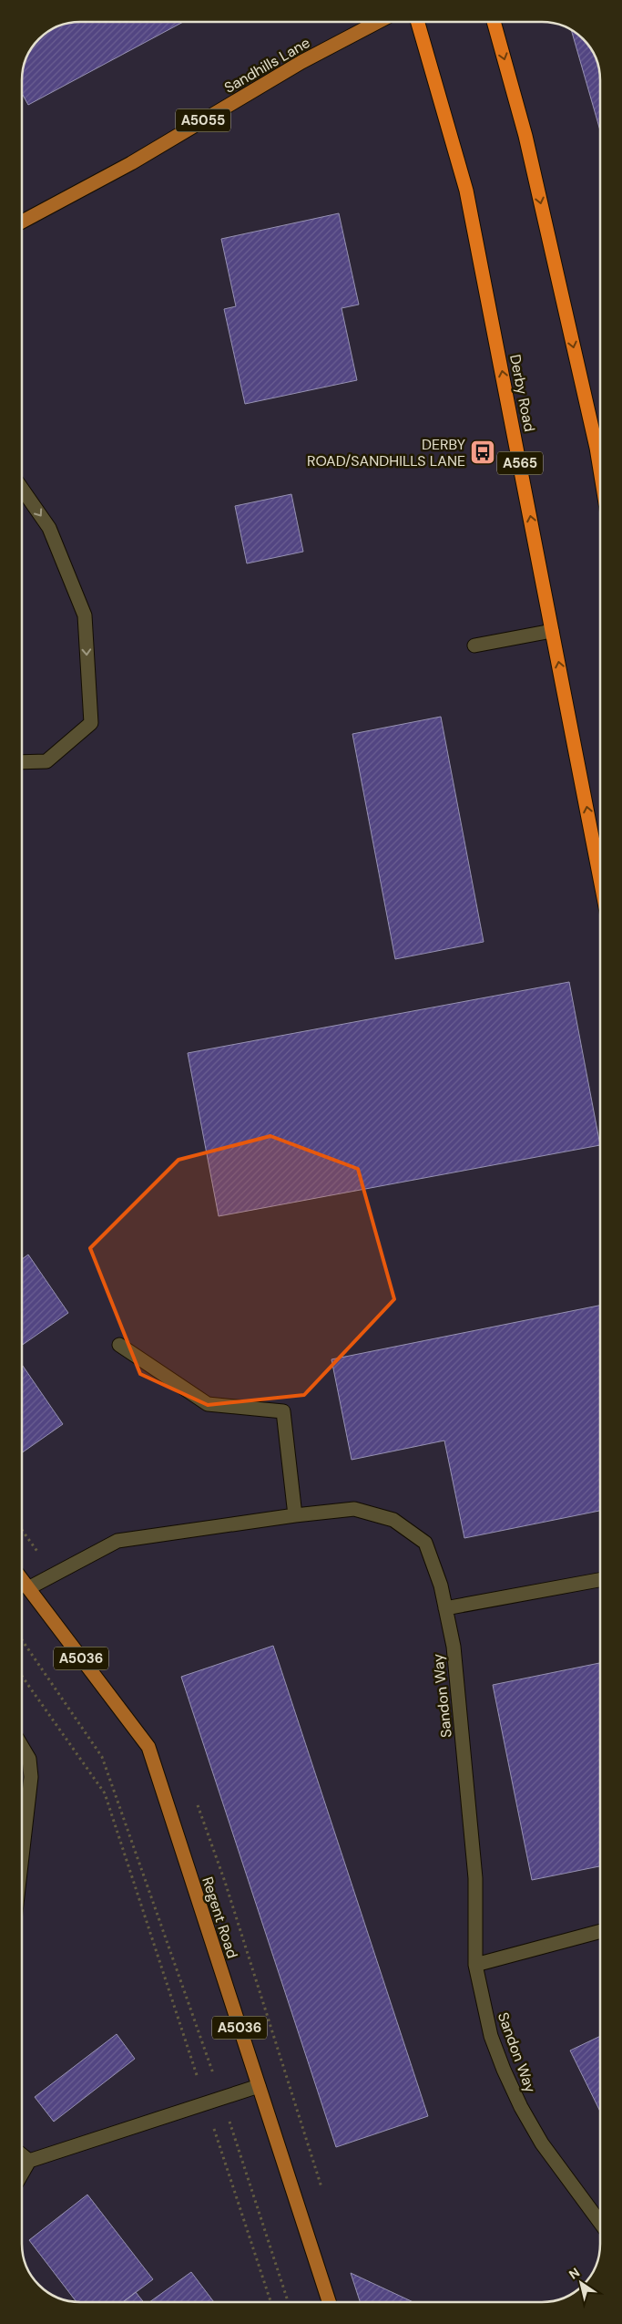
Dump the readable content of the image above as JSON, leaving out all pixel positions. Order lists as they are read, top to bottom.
{
  "streets": {
    "highway": ["Derby Road", "A565"],
    "main road": [
      "Sandhills Lane",
      "A5055",
      "A5036",
      "Regent Road"
    ],
    "street": ["Sandon Way"]
  },
  "crossings": [
    ["Sandon Way", "Regent Road"]
  ],
  "places": {
    "bus stop": ["DERBY ROAD/SANDHILLS LANE"]
  },
  "north": "top left"
}
